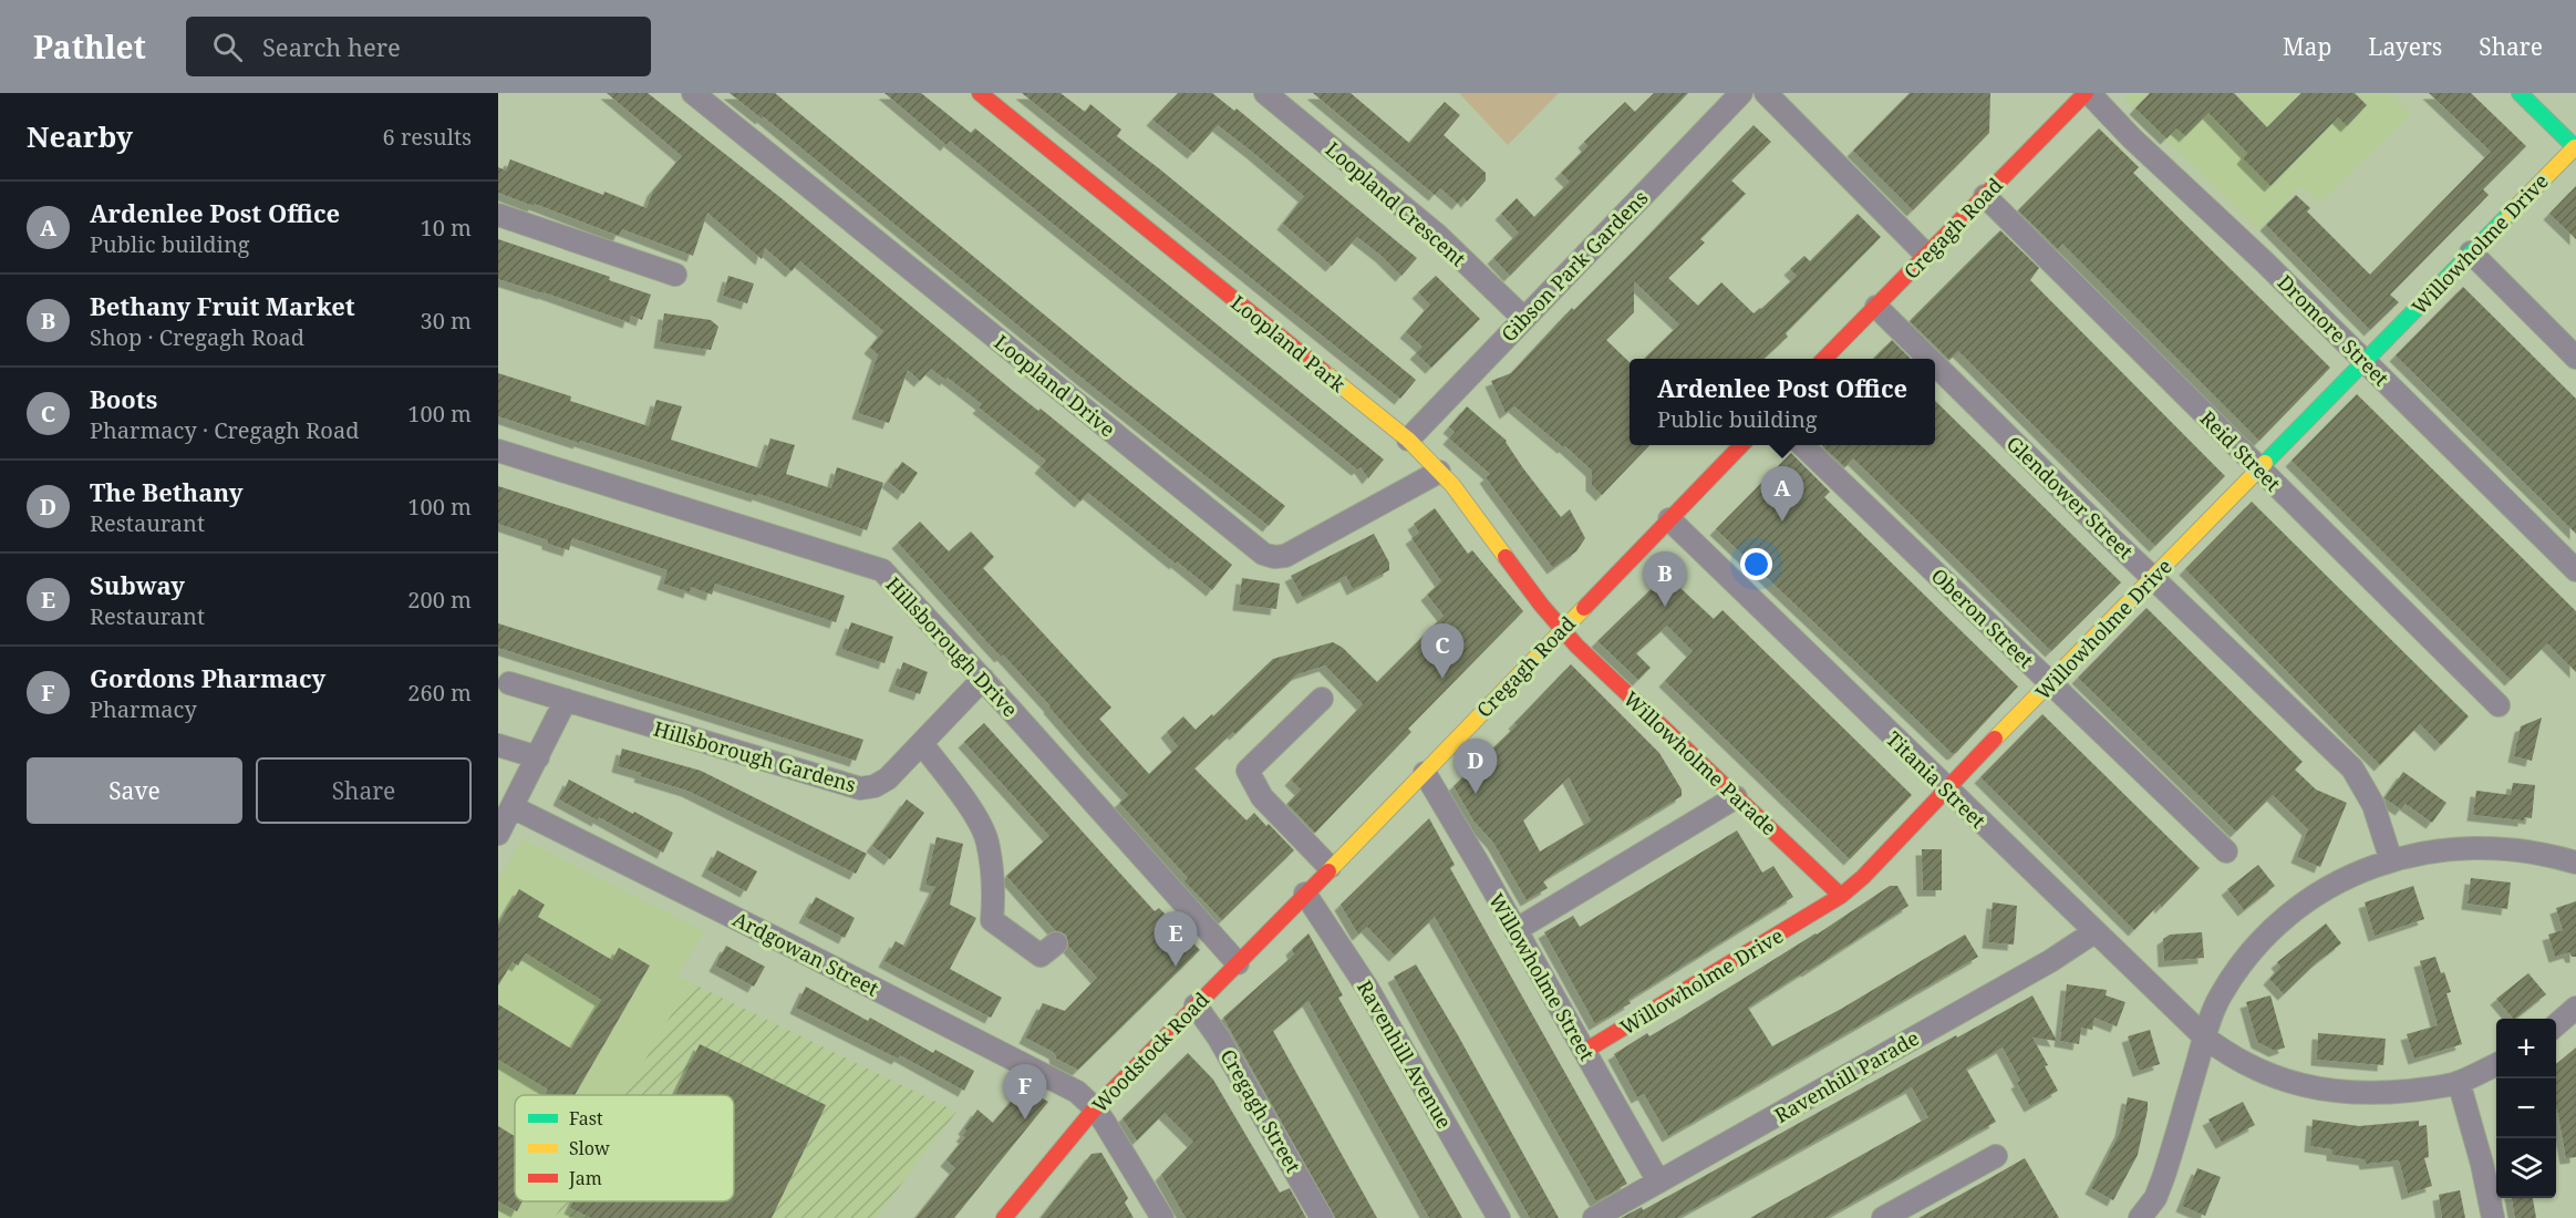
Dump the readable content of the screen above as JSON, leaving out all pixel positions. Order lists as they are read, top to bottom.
{
  "streets": {
    "street": [
      "Loopland Crescent",
      "Cregagh Road",
      "Willowholme Drive",
      "Gibson Park Gardens",
      "Dromore Street",
      "Loopland Park",
      "Loopland Drive",
      "Reid Street",
      "Glendower Street",
      "Oberon Street",
      "Hillsborough Drive",
      "Hillsborough Gardens",
      "Willowholme Parade",
      "Titania Street",
      "Ardgowan Street",
      "Willowholme Street",
      "Woodstock Road",
      "Ravenhill Avenue",
      "Ravenhill Parade",
      "Cregagh Street"
    ]
  },
  "crossings": [
    ["Loopland Crescent", "Gibson Park Gardens"],
    ["Cregagh Road", "Dromore Street"],
    ["Cregagh Road", "Loopland Park"],
    ["Cregagh Road", "Reid Street"],
    ["Cregagh Road", "Glendower Street"],
    ["Cregagh Road", "Willowholme Parade"],
    ["Cregagh Road", "Titania Street"],
    ["Cregagh Road", "Willowholme Street"],
    ["Cregagh Road", "Woodstock Road"],
    ["Cregagh Road", "Ravenhill Avenue"],
    ["Willowholme Drive", "Dromore Street"],
    ["Willowholme Drive", "Reid Street"],
    ["Willowholme Drive", "Glendower Street"],
    ["Willowholme Drive", "Oberon Street"],
    ["Willowholme Drive", "Willowholme Parade"],
    ["Willowholme Drive", "Titania Street"],
    ["Willowholme Drive", "Willowholme Street"],
    ["Gibson Park Gardens", "Loopland Park"],
    ["Loopland Park", "Loopland Drive"],
    ["Loopland Park", "Willowholme Parade"],
    ["Hillsborough Drive", "Hillsborough Gardens"],
    ["Hillsborough Drive", "Woodstock Road"],
    ["Titania Street", "Ravenhill Parade"],
    ["Ardgowan Street", "Woodstock Road"],
    ["Willowholme Street", "Ravenhill Parade"],
    ["Woodstock Road", "Ravenhill Avenue"],
    ["Woodstock Road", "Cregagh Street"]
  ],
  "legend": ["Fast", "Slow", "Jam"],
  "page": {
    "header": "Pathlet",
    "search": "Search here",
    "nav": ["Map", "Layers", "Share"],
    "heading": ["Nearby", "6 results"],
    "list": [
      {
        "mark": "A",
        "name": "Ardenlee Post Office",
        "note": "Public building",
        "value": "10 m"
      },
      {
        "mark": "B",
        "name": "Bethany Fruit Market",
        "note": "Shop · Cregagh Road",
        "value": "30 m"
      },
      {
        "mark": "C",
        "name": "Boots",
        "note": "Pharmacy · Cregagh Road",
        "value": "100 m"
      },
      {
        "mark": "D",
        "name": "The Bethany",
        "note": "Restaurant",
        "value": "100 m"
      },
      {
        "mark": "E",
        "name": "Subway",
        "note": "Restaurant",
        "value": "200 m"
      },
      {
        "mark": "F",
        "name": "Gordons Pharmacy",
        "note": "Pharmacy",
        "value": "260 m"
      }
    ],
    "popup": ["Ardenlee Post Office", "Public building"],
    "pins": [
      "A",
      "B",
      "C",
      "D",
      "E",
      "F"
    ],
    "buttons": ["Save", "Share"],
    "map_buttons": ["+", "−"]
  }
}
